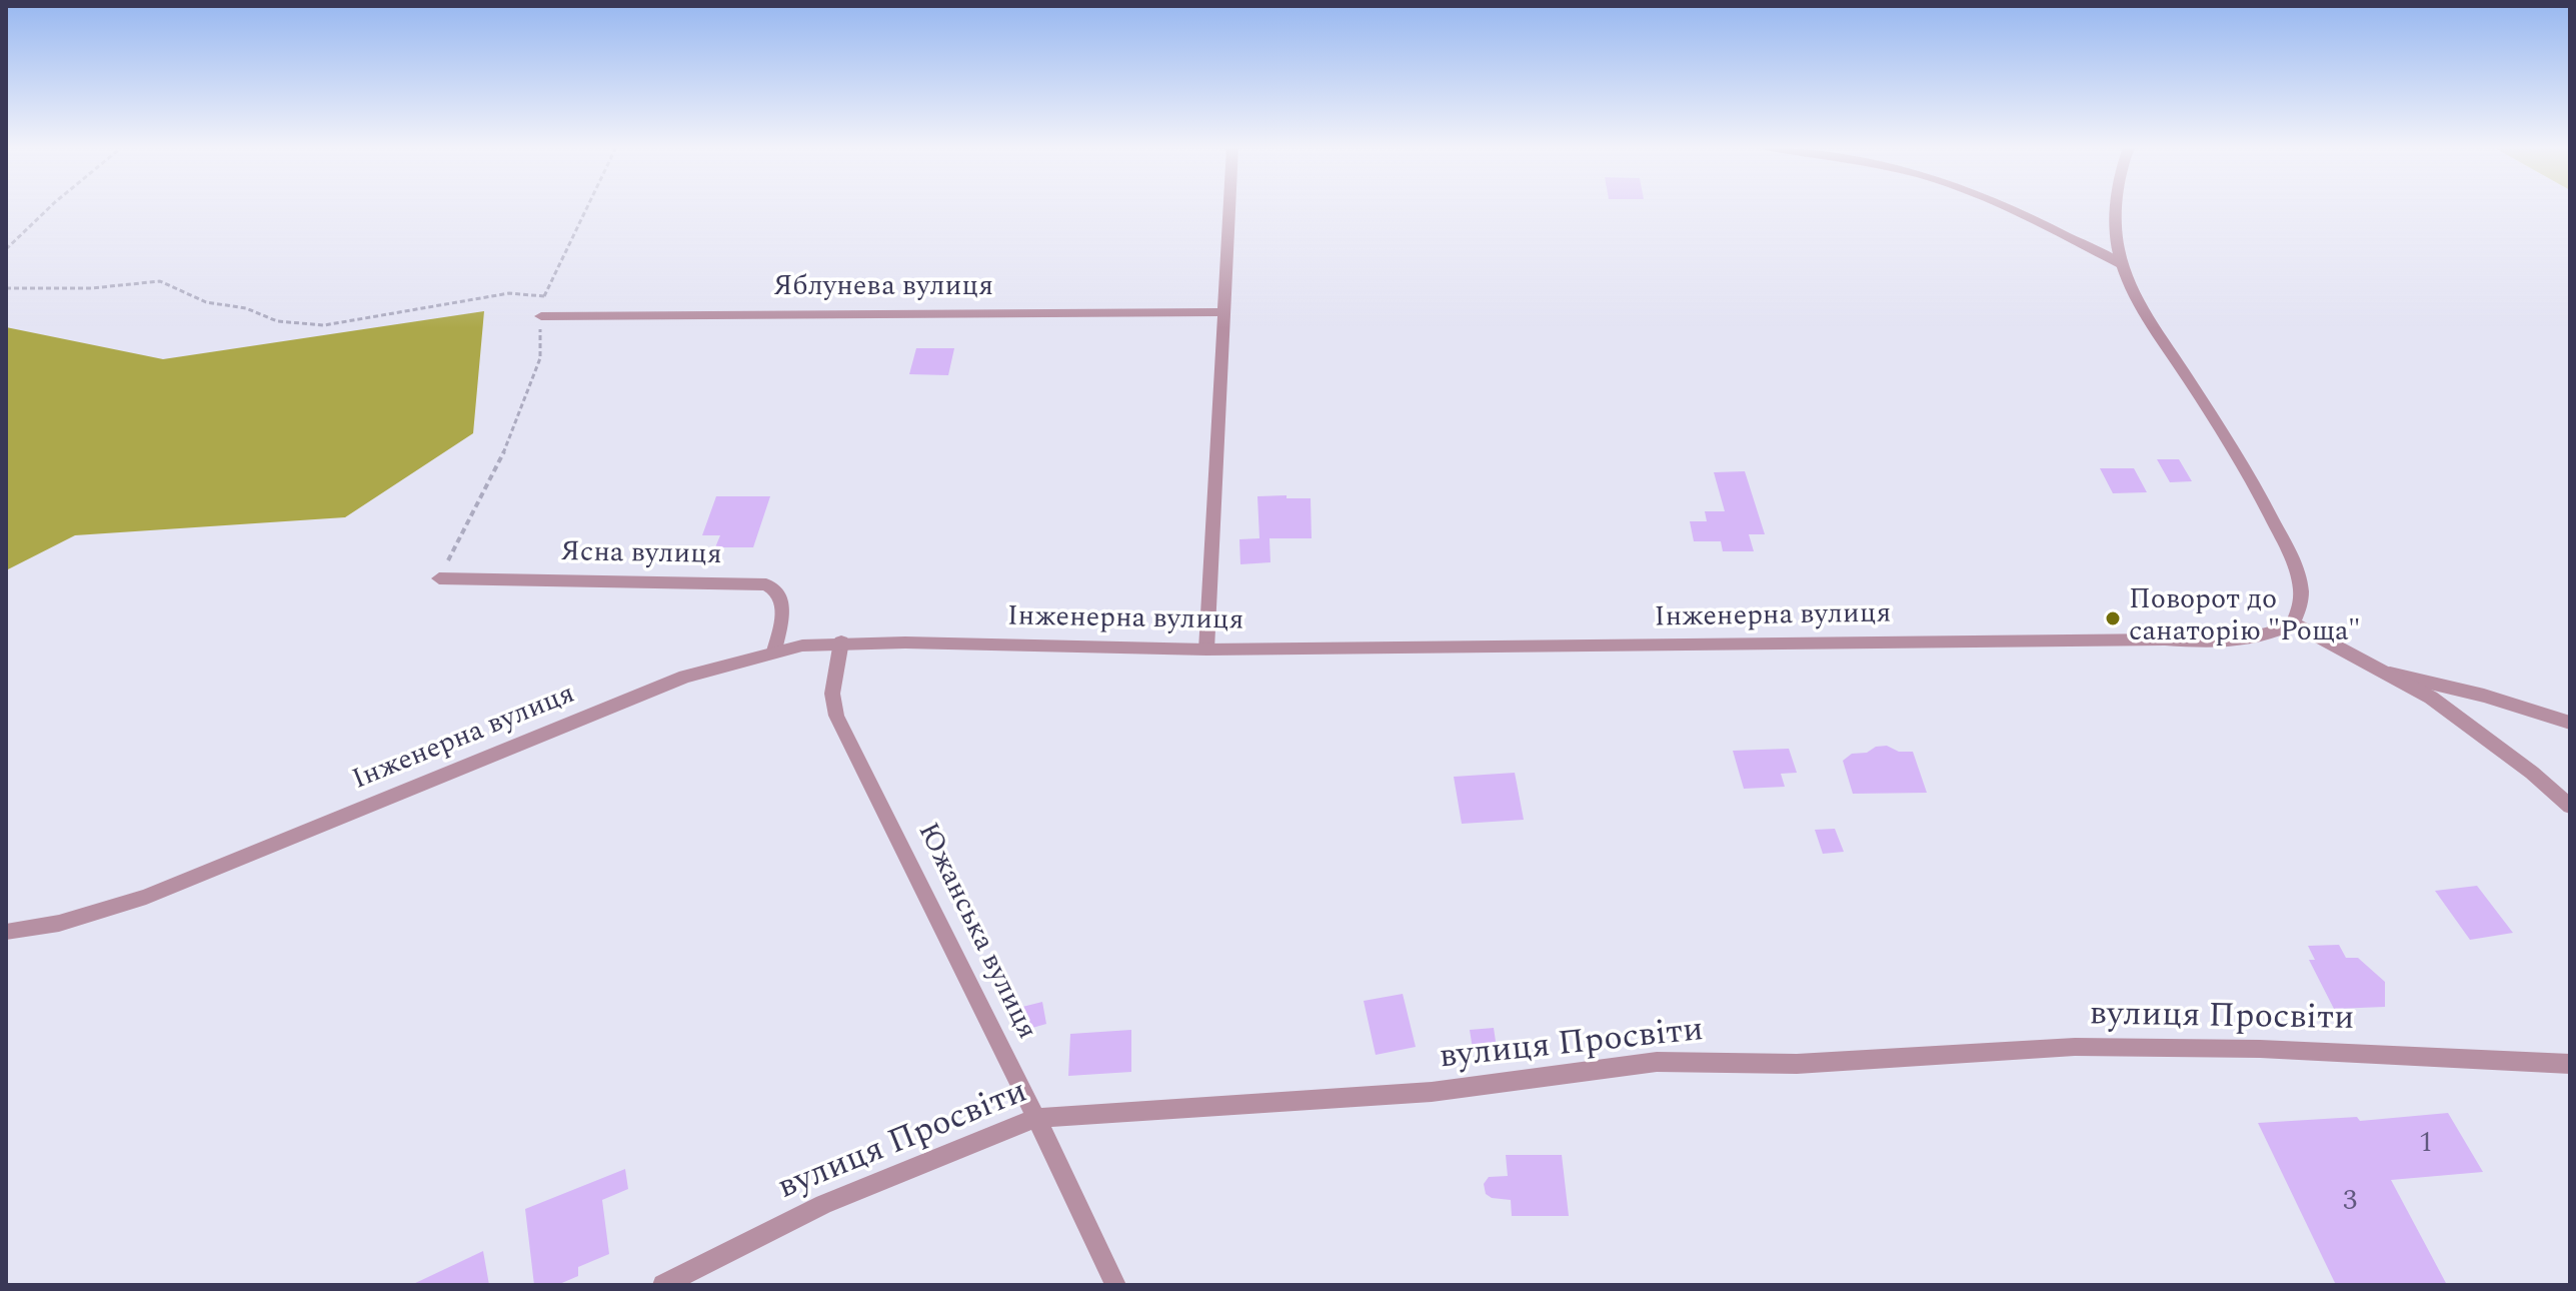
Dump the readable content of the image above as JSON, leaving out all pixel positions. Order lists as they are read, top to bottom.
{
  "streets": {
    "street": [
      "Яблунева вулиця",
      "Ясна вулиця",
      "Інженерна вулиця",
      "Южанська вулиця",
      "вулиця Просвіти"
    ]
  },
  "crossings": [
    ["Ясна вулиця", "Інженерна вулиця"],
    ["Інженерна вулиця", "Южанська вулиця"],
    ["Южанська вулиця", "вулиця Просвіти"]
  ],
  "places": ["Поворот до санаторію \"Роща\""],
  "house_numbers": ["1", "3"]
}
